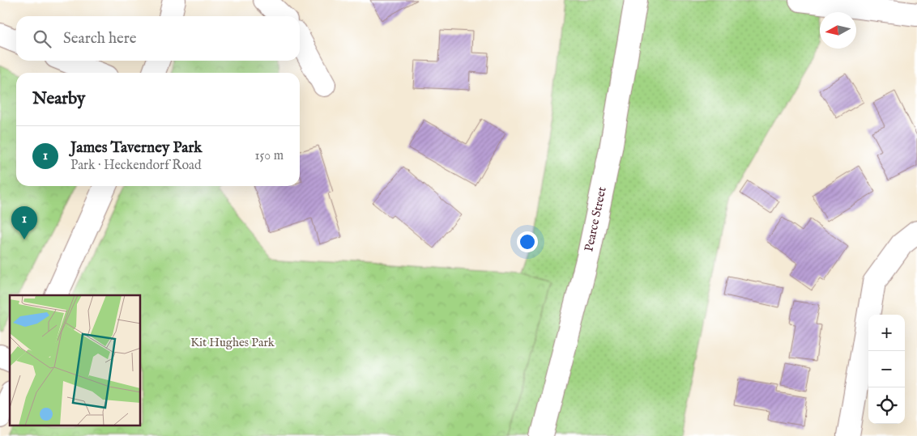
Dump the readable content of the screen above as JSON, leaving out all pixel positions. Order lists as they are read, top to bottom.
{
  "streets": {
    "street": ["Pearce Street"]
  },
  "parks": ["Kit Hughes Park"],
  "north": "left",
  "page": {
    "search": "Search here",
    "heading": "Nearby",
    "list": [
      {
        "mark": "1",
        "name": "James Taverney Park",
        "note": "Park · Heckendorf Road",
        "value": "150 m"
      }
    ],
    "pins": "1",
    "map_buttons": ["+", "−"]
  }
}
